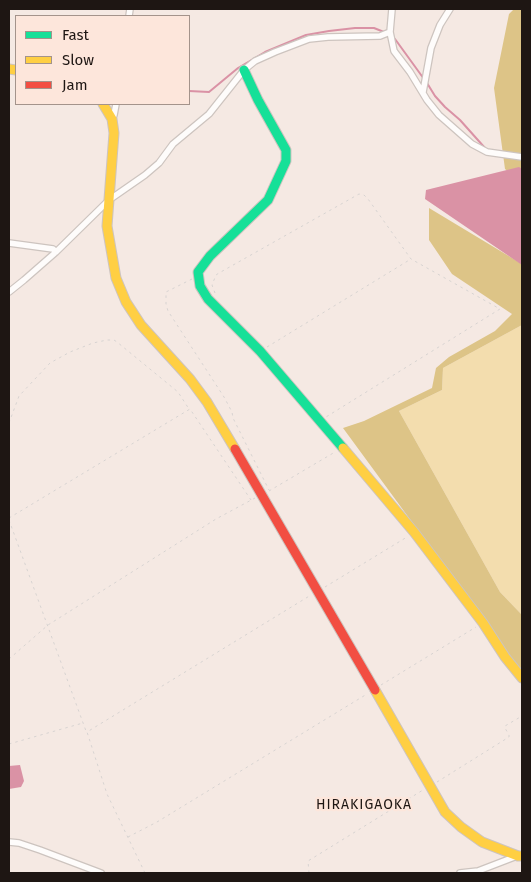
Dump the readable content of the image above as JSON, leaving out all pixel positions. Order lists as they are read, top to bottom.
{
  "districts": ["HIRAKIGAOKA"],
  "legend": ["Fast", "Slow", "Jam"]
}
